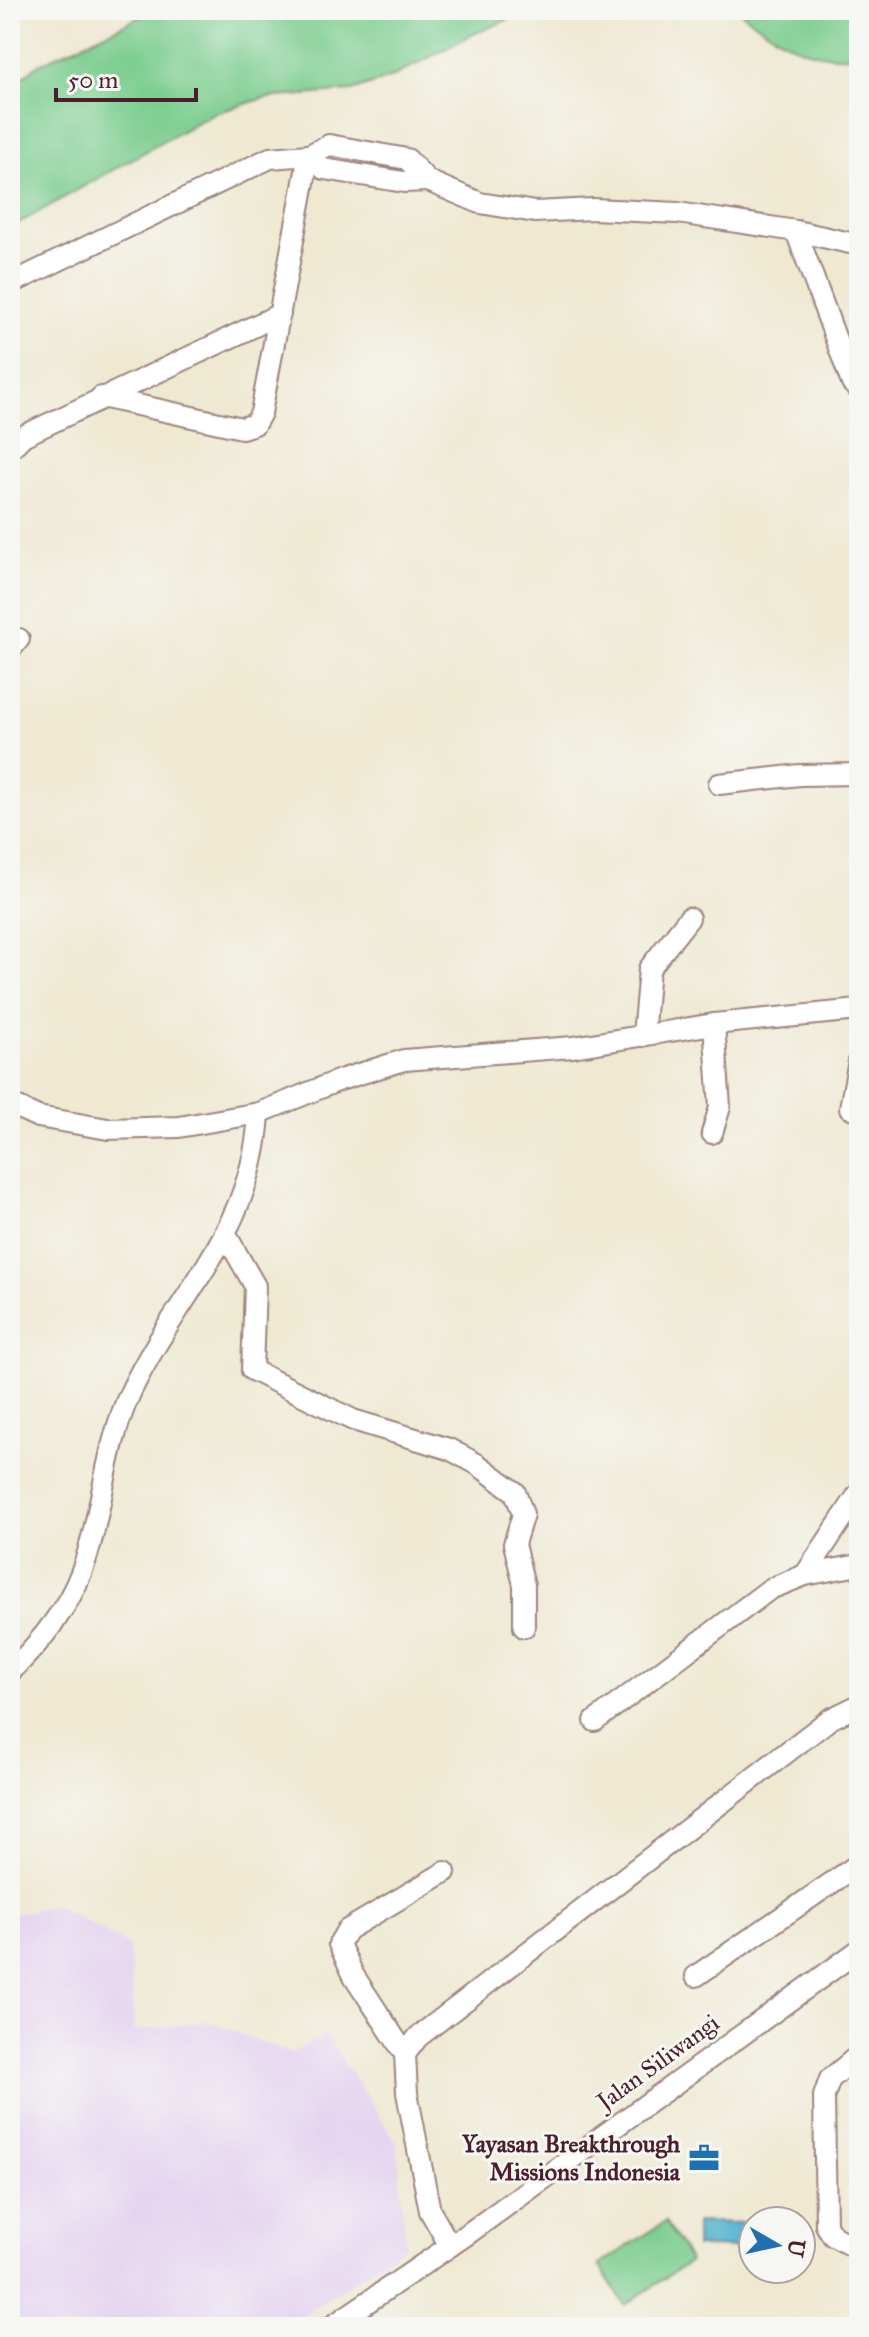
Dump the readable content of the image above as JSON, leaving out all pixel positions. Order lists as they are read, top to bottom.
{
  "streets": {
    "street": ["Jalan Siliwangi"]
  },
  "places": {
    "office": ["Yayasan Breakthrough Missions Indonesia"]
  },
  "scale_bar": "50 m",
  "north": "right"
}
